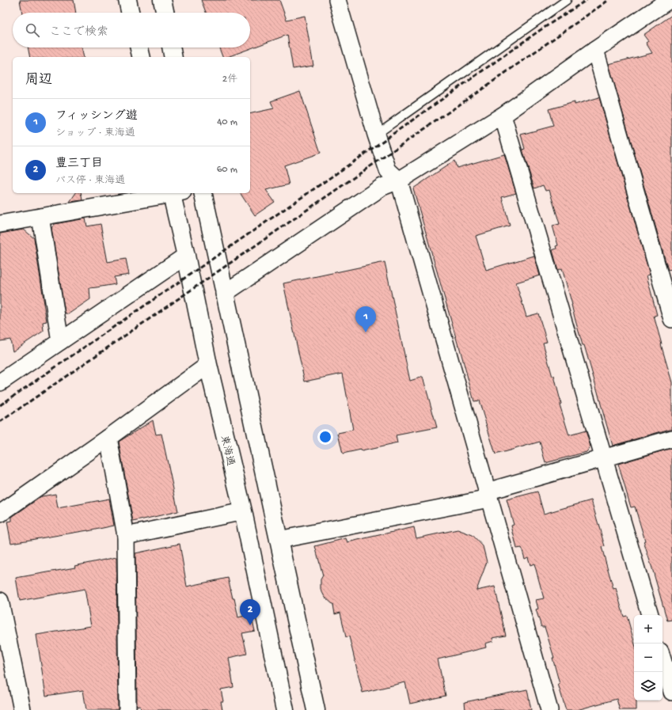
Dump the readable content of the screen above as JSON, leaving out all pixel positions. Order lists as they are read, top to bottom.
{
  "streets": {
    "main road": ["東海通"]
  },
  "page": {
    "search": "ここで検索",
    "heading": ["周辺", "2件"],
    "list": [
      {
        "mark": "1",
        "name": "フィッシング遊",
        "note": "ショップ · 東海通",
        "value": "40 m"
      },
      {
        "mark": "2",
        "name": "豊三丁目",
        "note": "バス停 · 東海通",
        "value": "60 m"
      }
    ],
    "pins": ["1", "2"],
    "map_buttons": ["+", "−"]
  }
}
